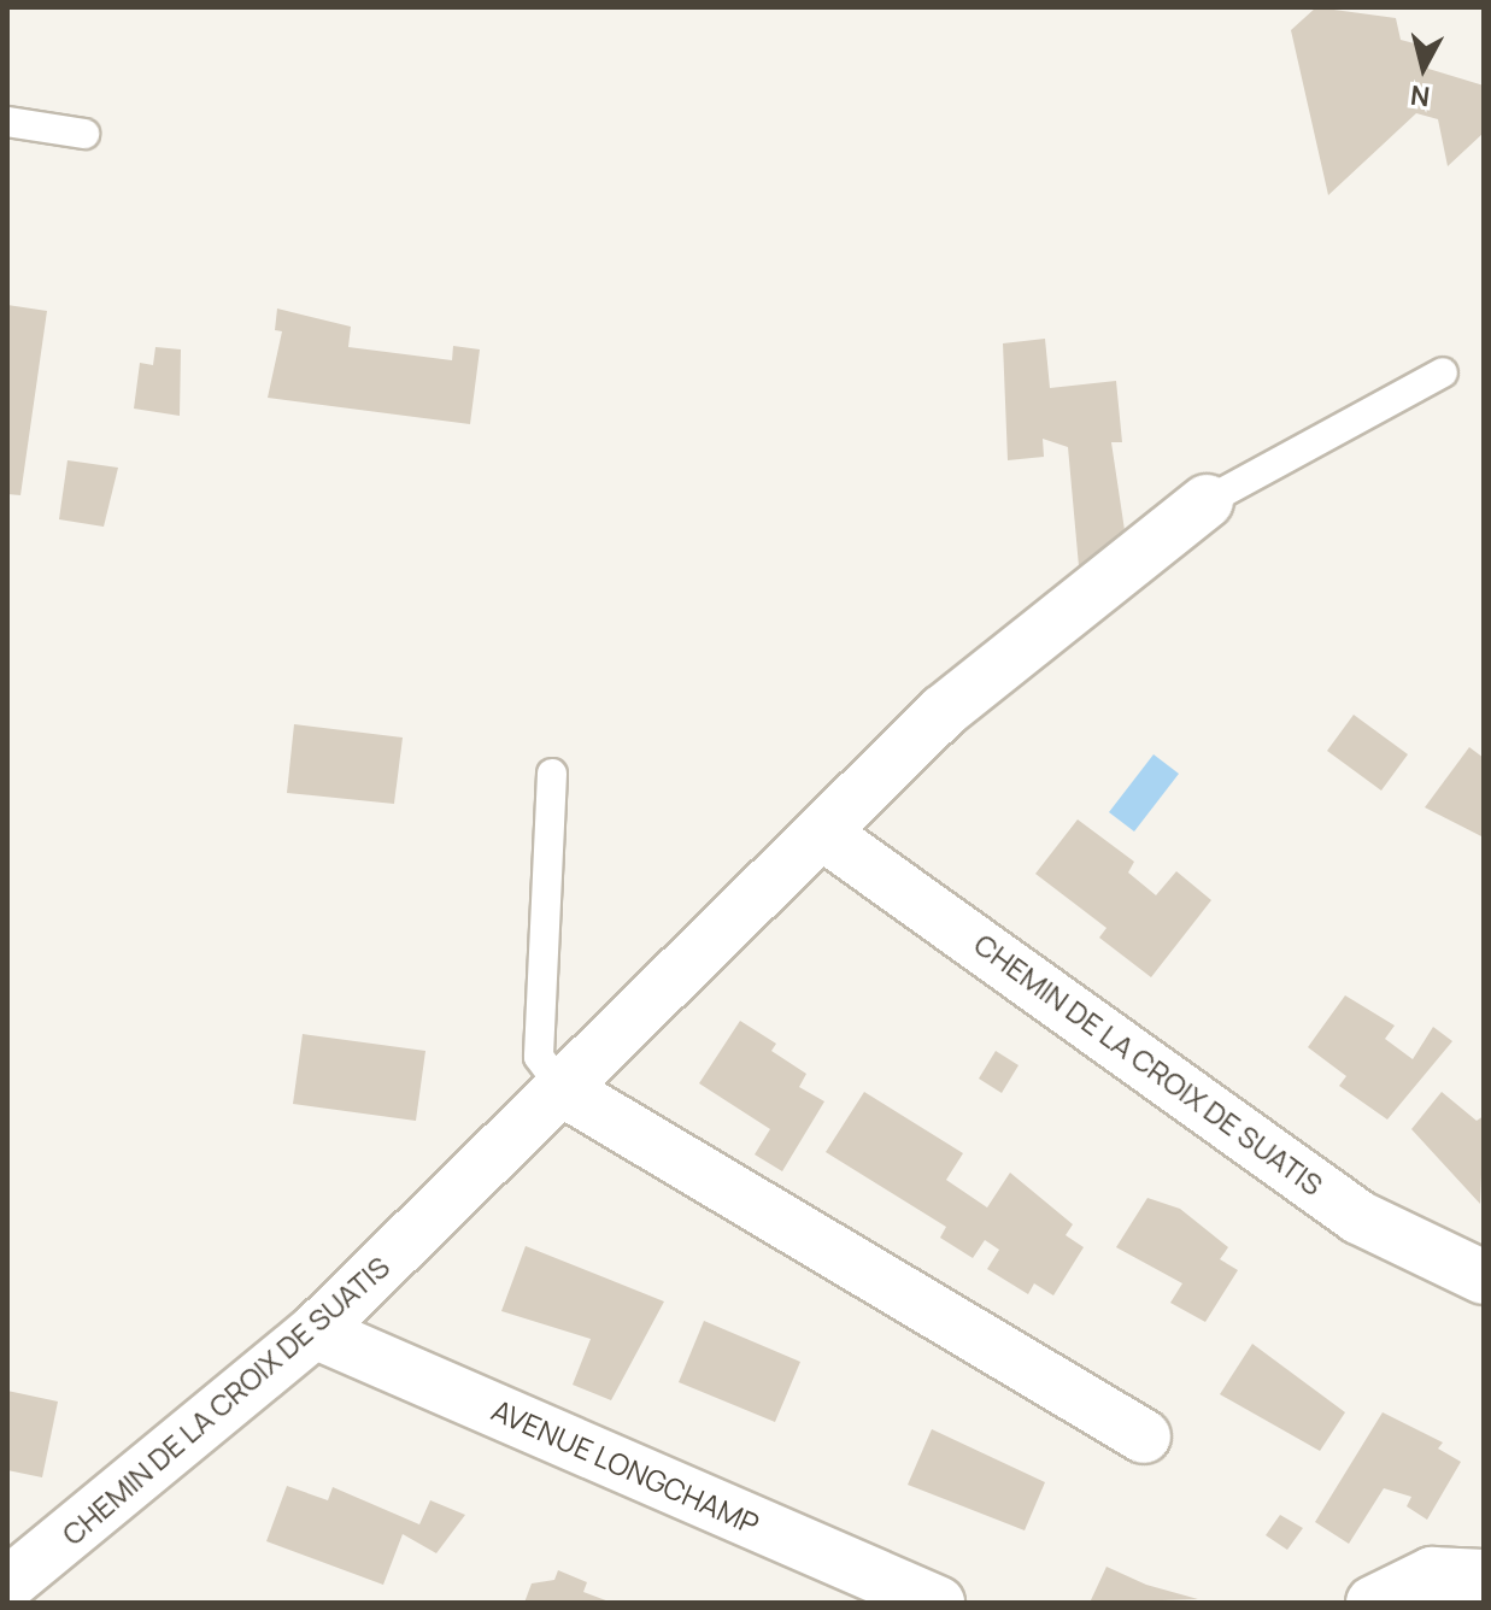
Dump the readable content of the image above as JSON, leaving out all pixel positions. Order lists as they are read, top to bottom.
{
  "streets": {
    "street": ["CHEMIN DE LA CROIX DE SUATIS", "AVENUE LONGCHAMP"]
  },
  "crossings": [
    ["CHEMIN DE LA CROIX DE SUATIS", "AVENUE LONGCHAMP"]
  ],
  "north": "bottom"
}
